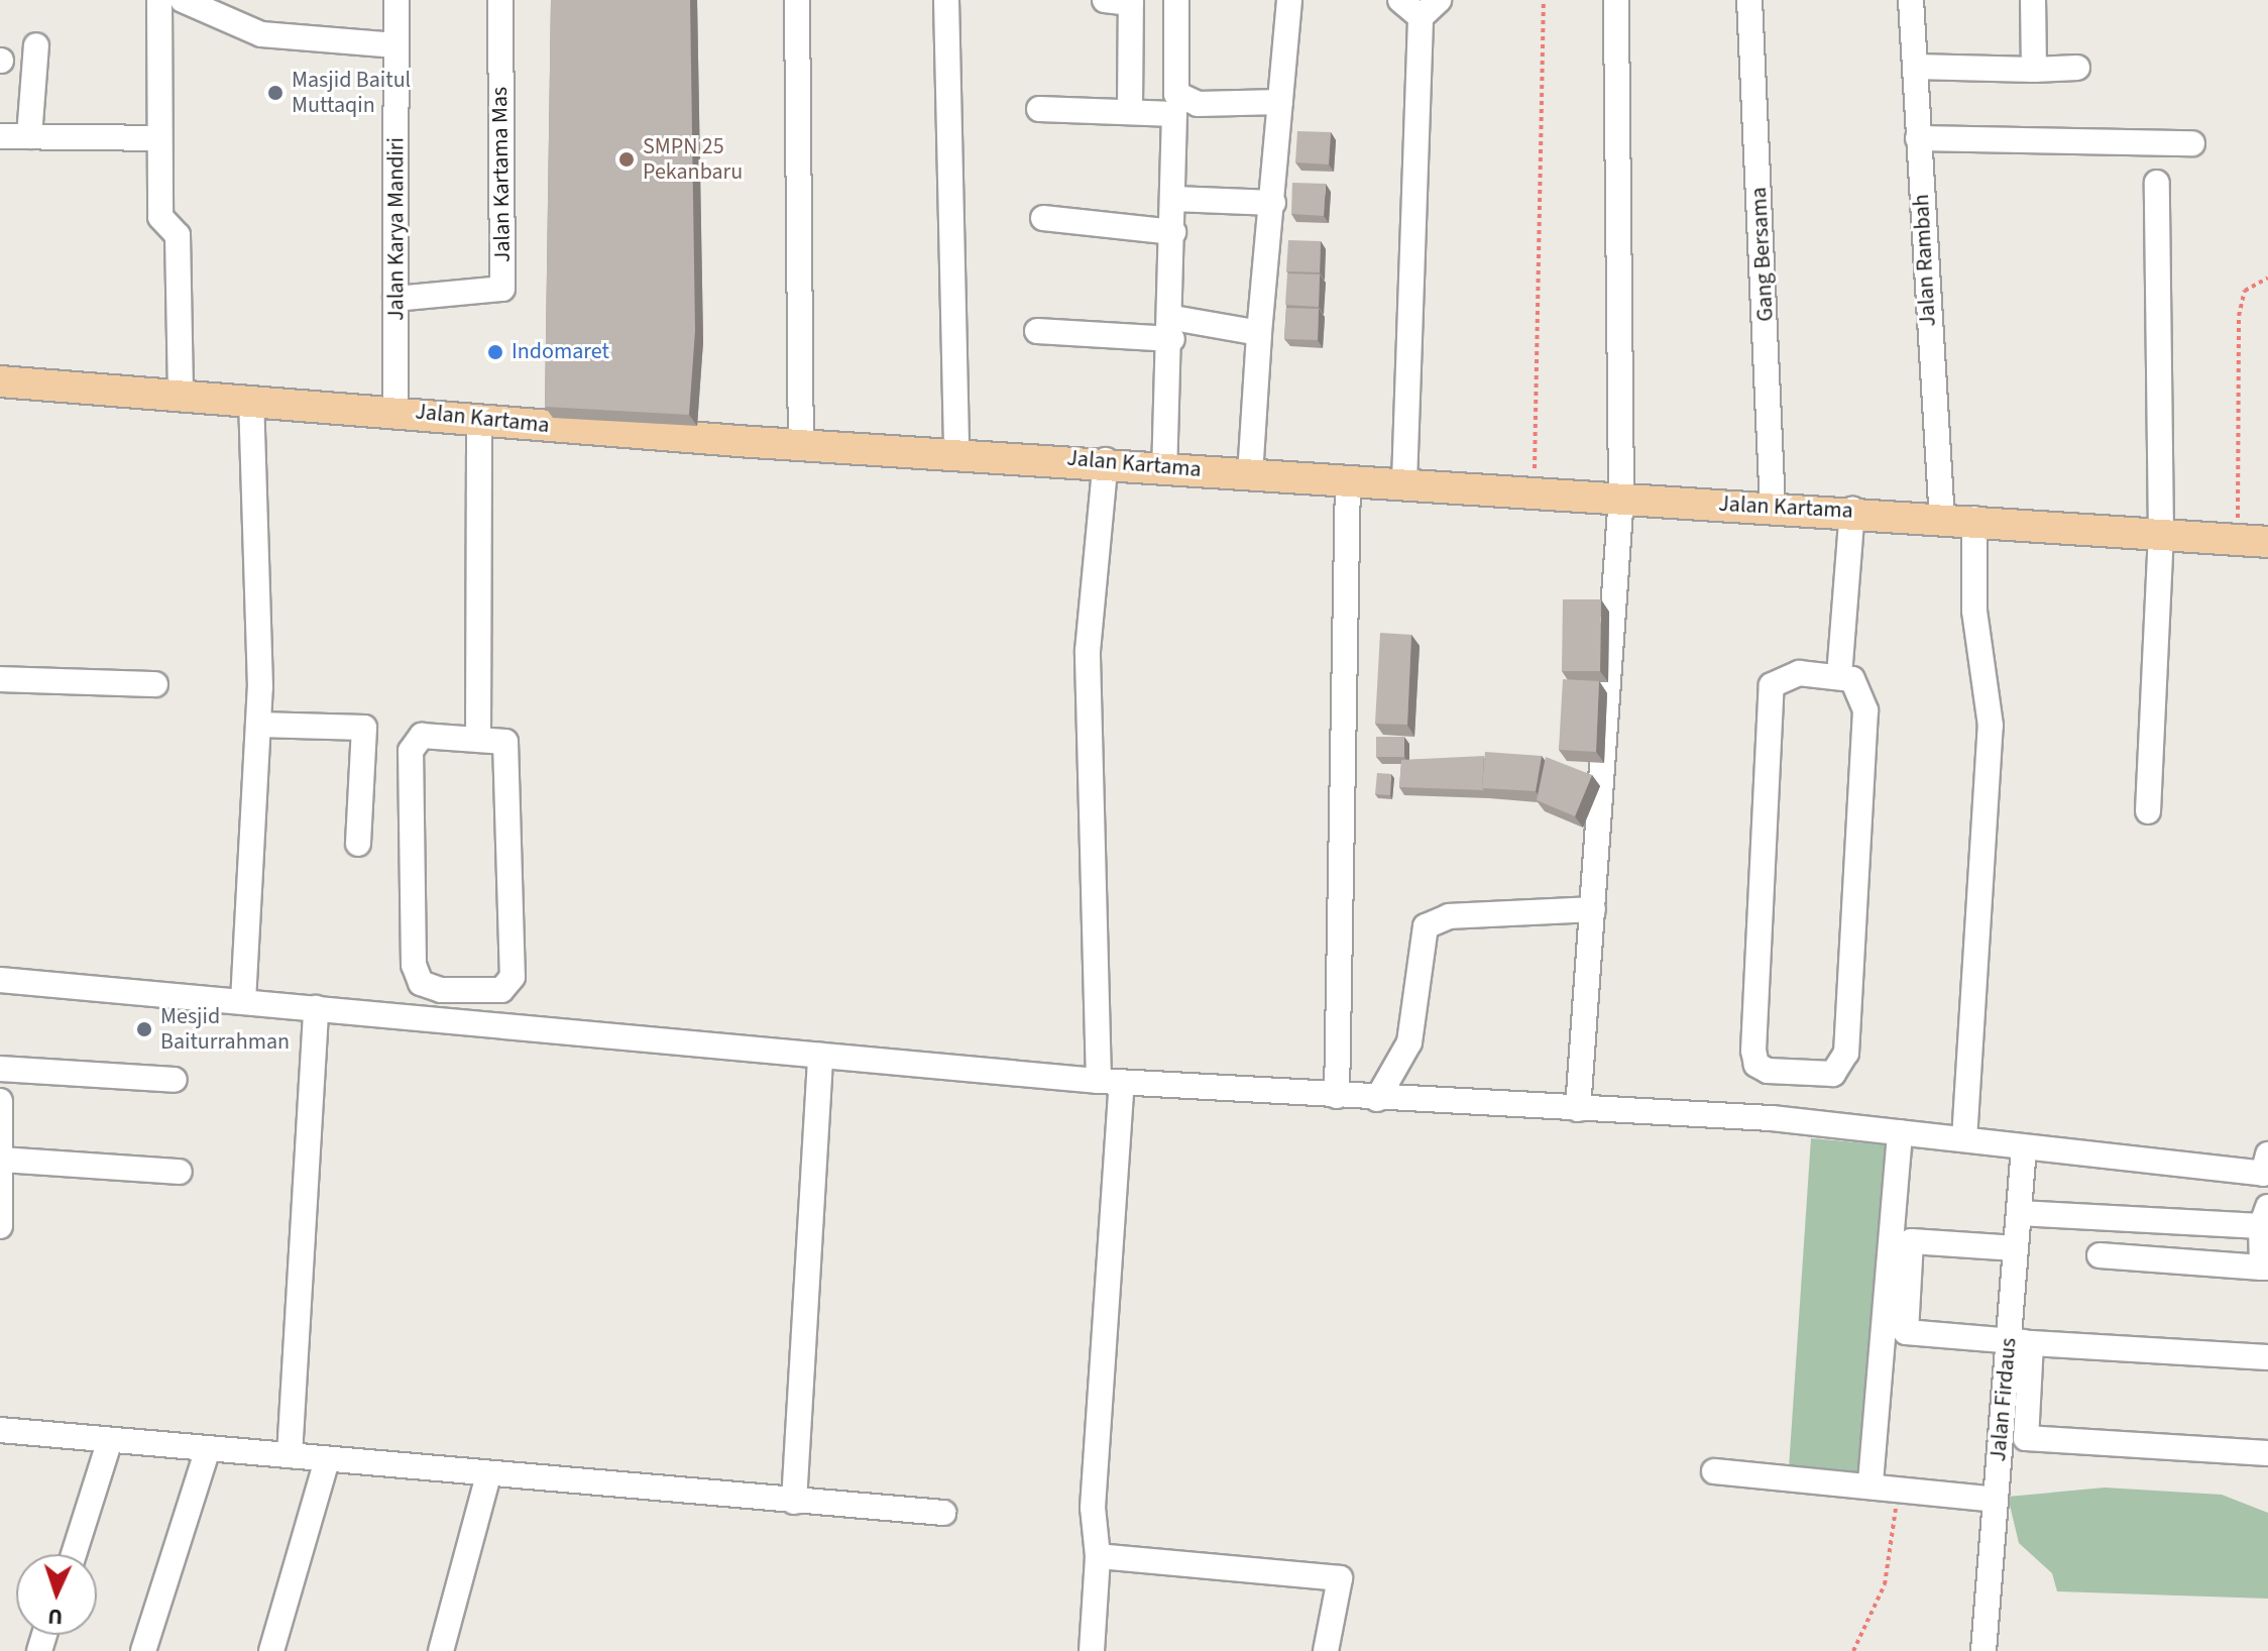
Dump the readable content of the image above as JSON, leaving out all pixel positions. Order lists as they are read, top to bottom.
{
  "streets": {
    "main road": ["Jalan Kartama"],
    "street": [
      "Jalan Kartama Mas",
      "Jalan Karya Mandiri",
      "Gang Bersama",
      "Jalan Rambah",
      "Jalan Firdaus"
    ]
  },
  "crossings": [
    ["Jalan Kartama Mas", "Jalan Karya Mandiri"],
    ["Jalan Karya Mandiri", "Jalan Kartama"],
    ["Gang Bersama", "Jalan Kartama"],
    ["Jalan Rambah", "Jalan Kartama"]
  ],
  "places": [
    "Masjid Baitul Muttaqin",
    "SMPN 25 Pekanbaru",
    "Indomaret",
    "Mesjid Baiturrahman"
  ],
  "north": "bottom"
}
